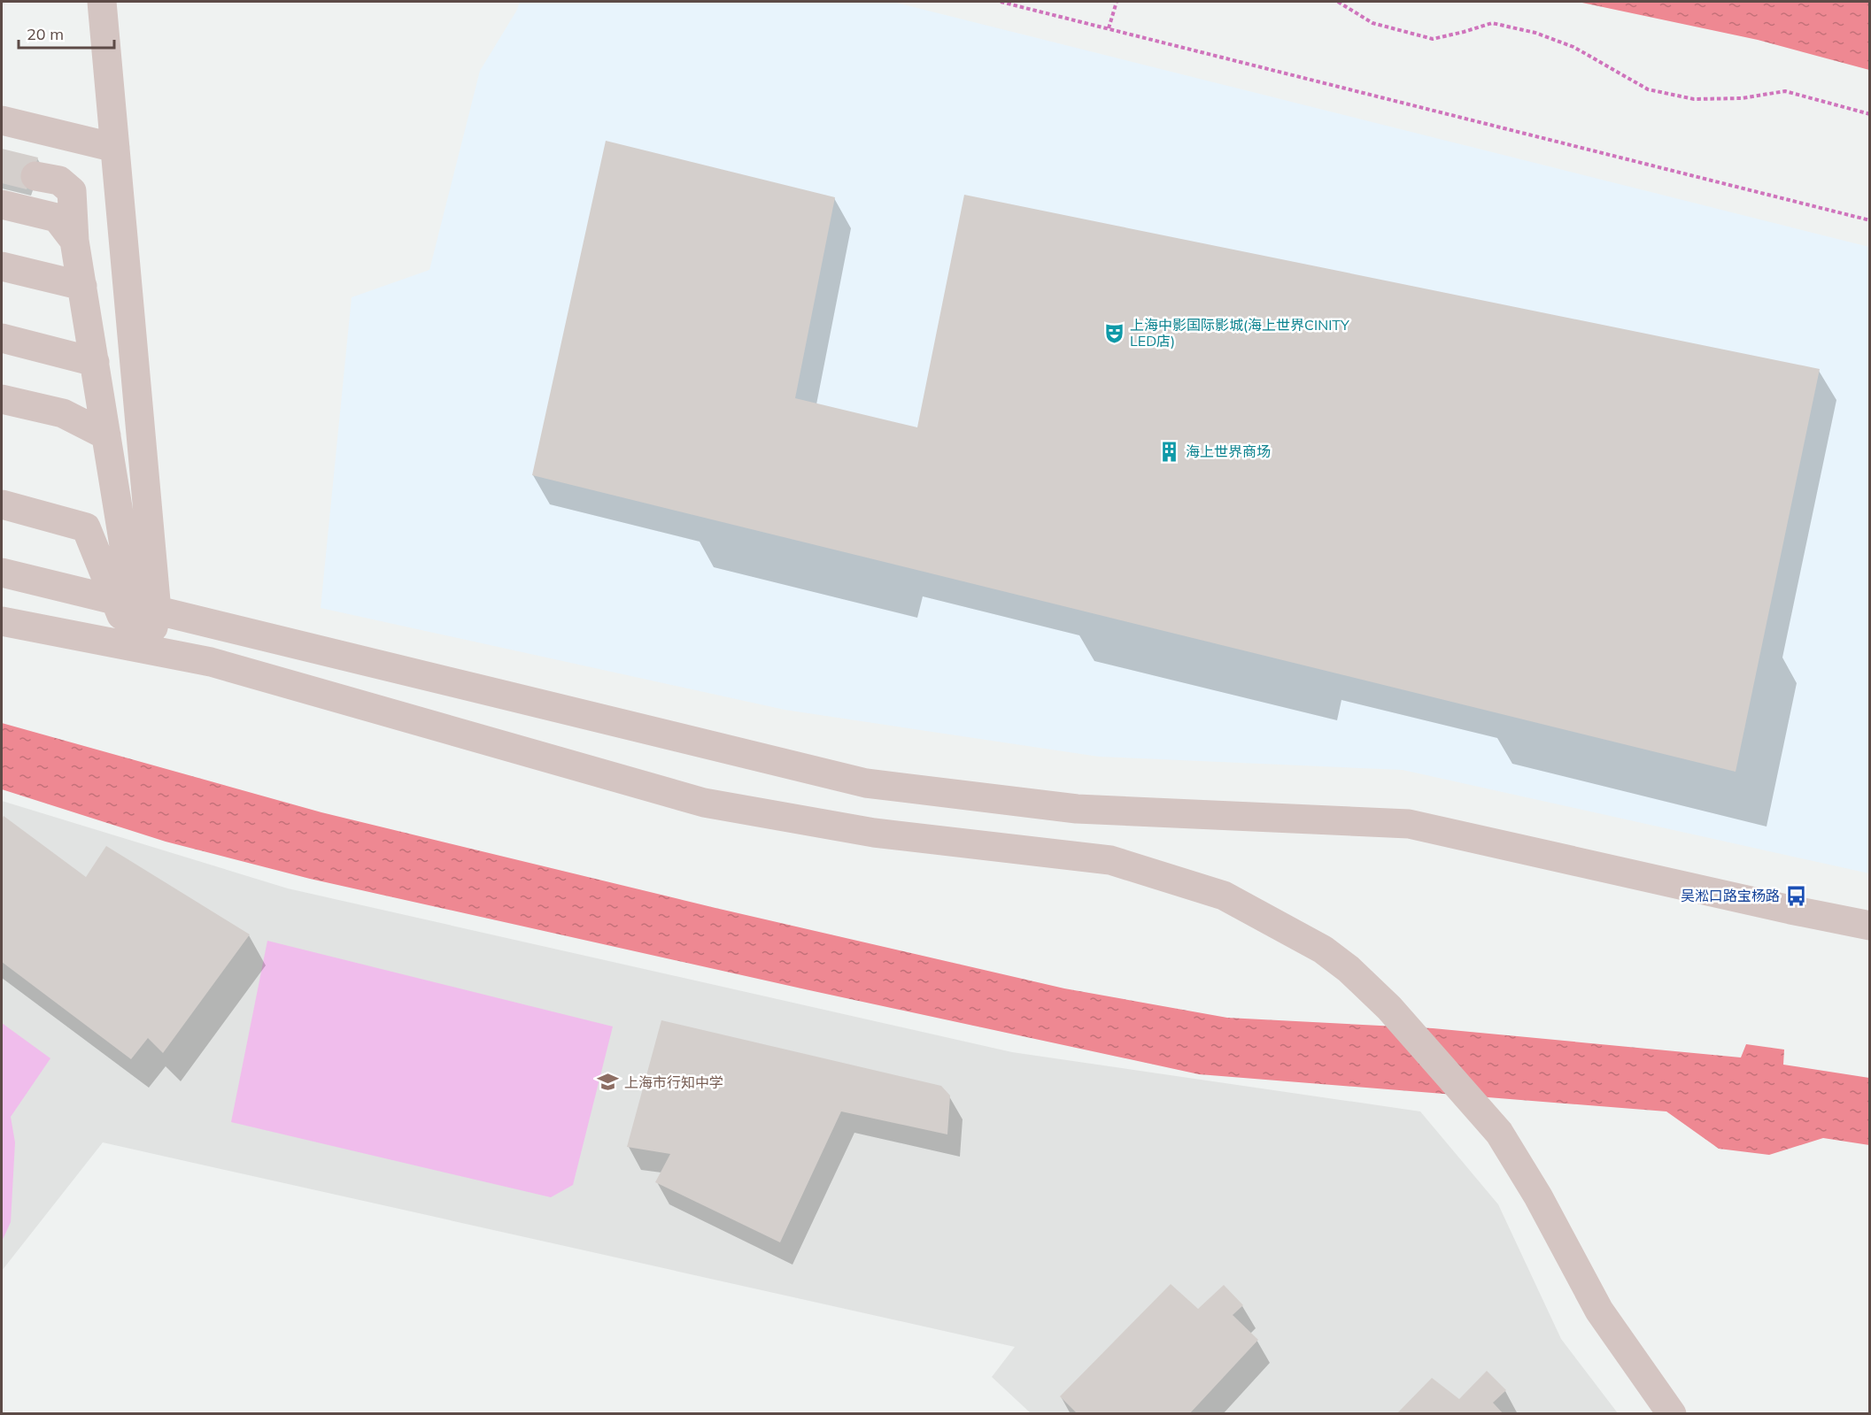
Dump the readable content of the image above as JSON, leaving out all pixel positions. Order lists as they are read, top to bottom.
{
  "places": {
    "theatre": ["上海中影国际影城(海上世界CINITY LED店)"],
    "building": ["海上世界商场"],
    "bus stop": ["吴淞口路宝杨路"],
    "school or university": ["上海市行知中学"]
  },
  "scale_bar": "20 m"
}
